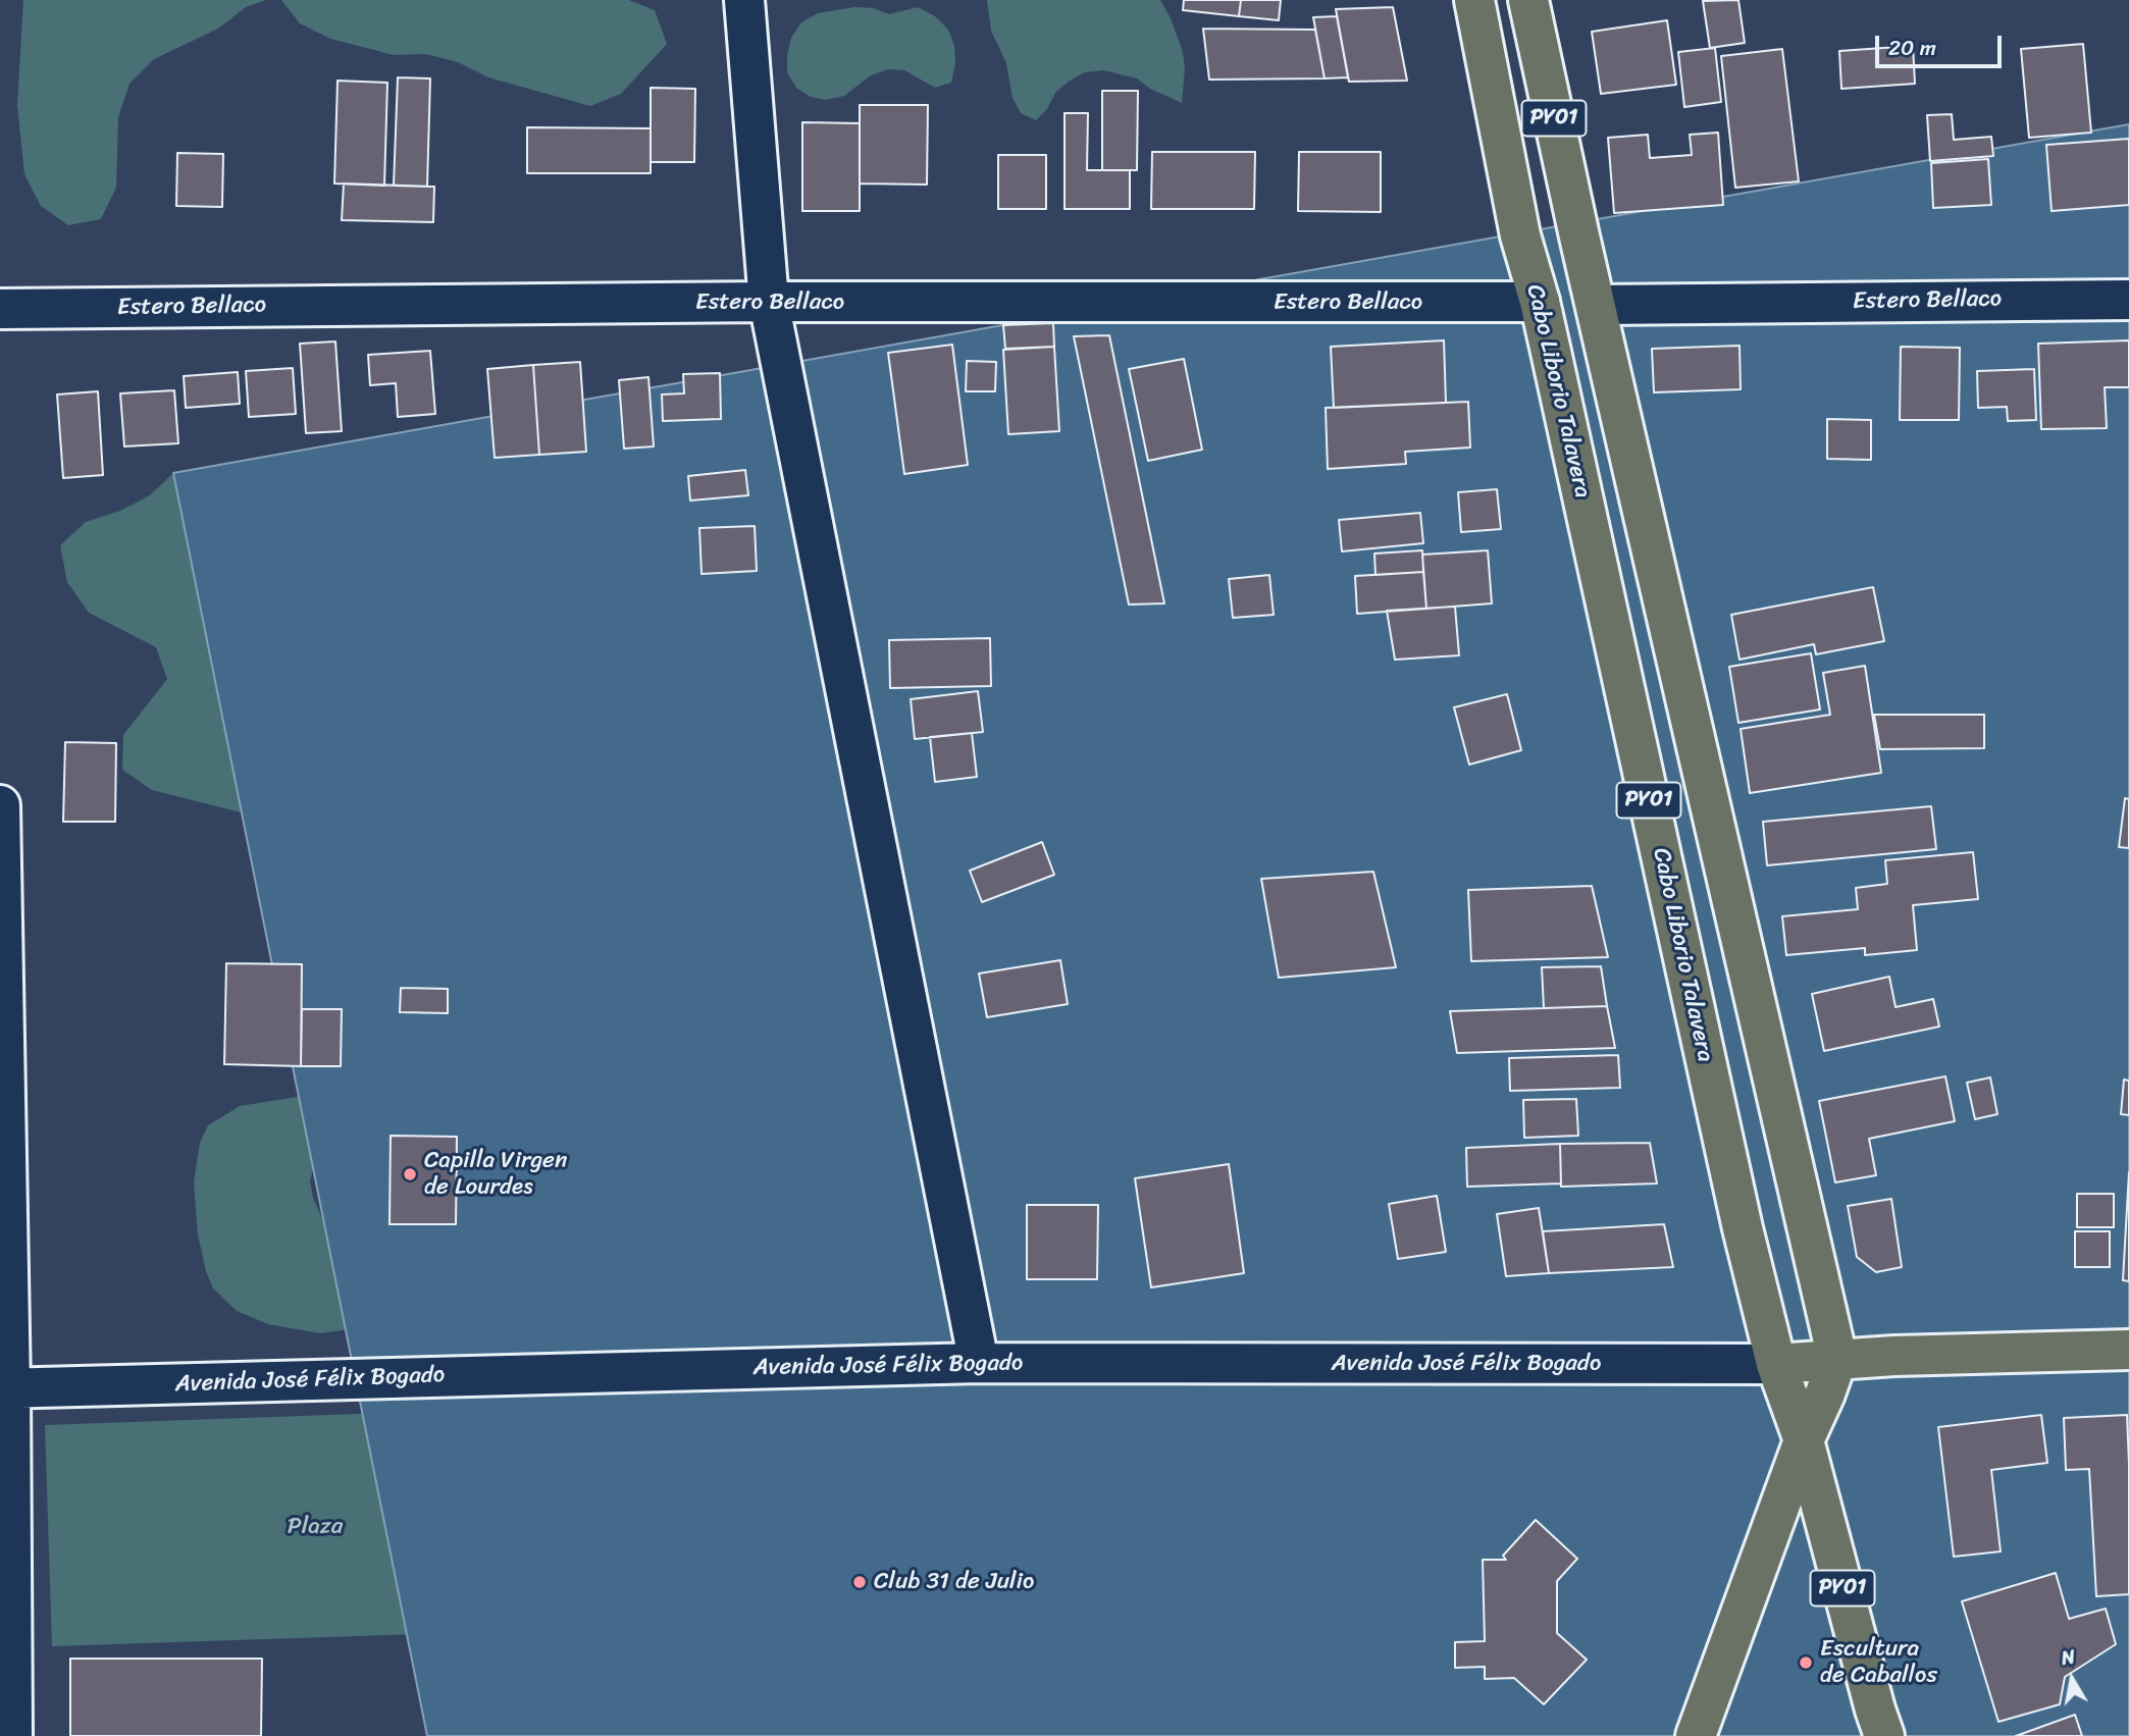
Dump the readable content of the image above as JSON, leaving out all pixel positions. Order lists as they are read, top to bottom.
{
  "streets": {
    "highway": ["PY01", "Cabo Liborio Talavera"],
    "street": ["Estero Bellaco", "Avenida José Félix Bogado"]
  },
  "crossings": [
    ["PY01", "Estero Bellaco"],
    ["Estero Bellaco", "Cabo Liborio Talavera"],
    ["Cabo Liborio Talavera", "Avenida José Félix Bogado"]
  ],
  "parks": ["Plaza"],
  "places": ["Capilla Virgen de Lourdes", "Club 31 de Julio", "Escultura de Caballos"],
  "scale_bar": "20 m",
  "north": "top"
}
